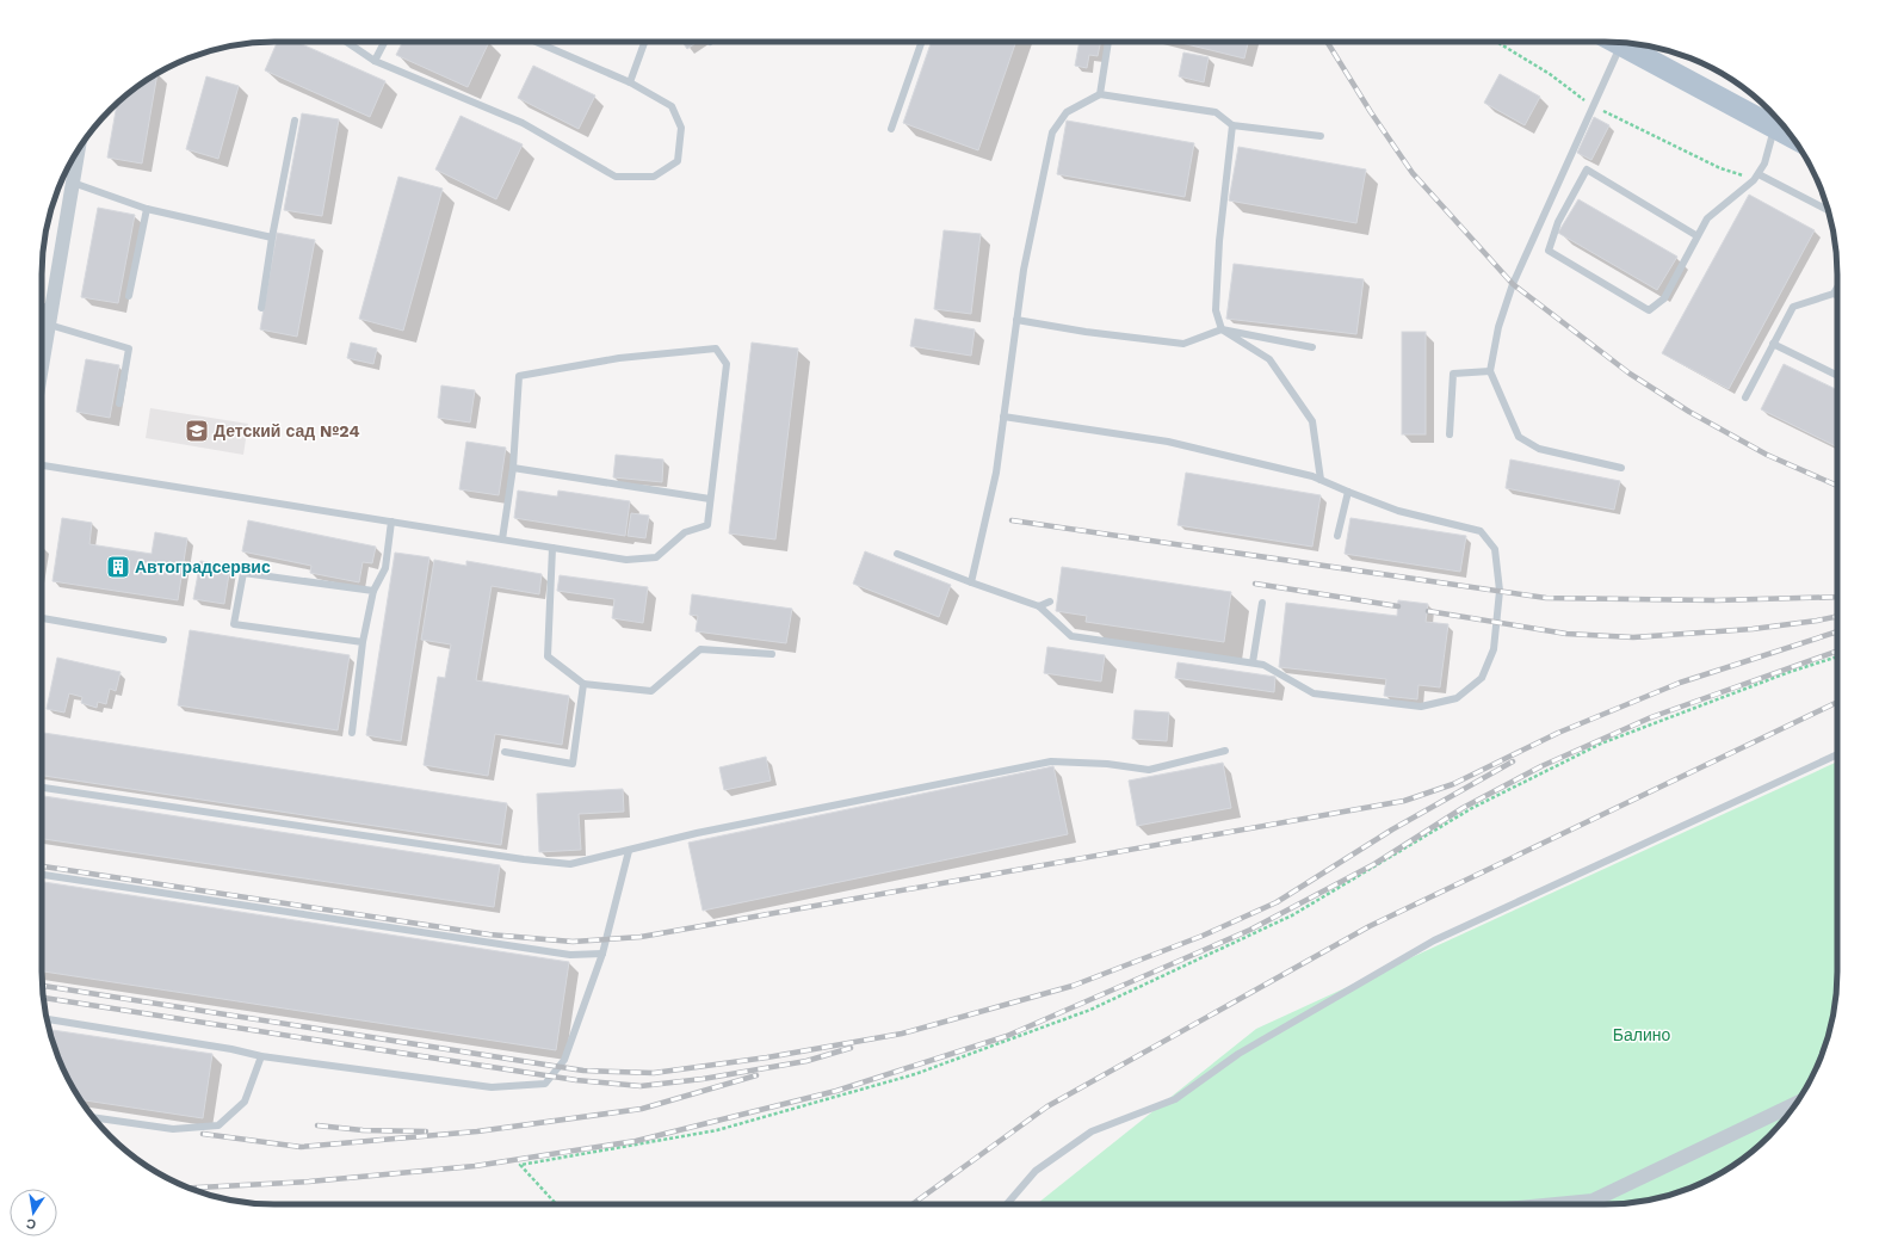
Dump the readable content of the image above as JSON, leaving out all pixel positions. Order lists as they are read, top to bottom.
{
  "parks": ["Балино"],
  "places": {
    "school or university": ["Детский сад №24"],
    "building": ["Автоградсервис"]
  },
  "north": "bottom"
}
